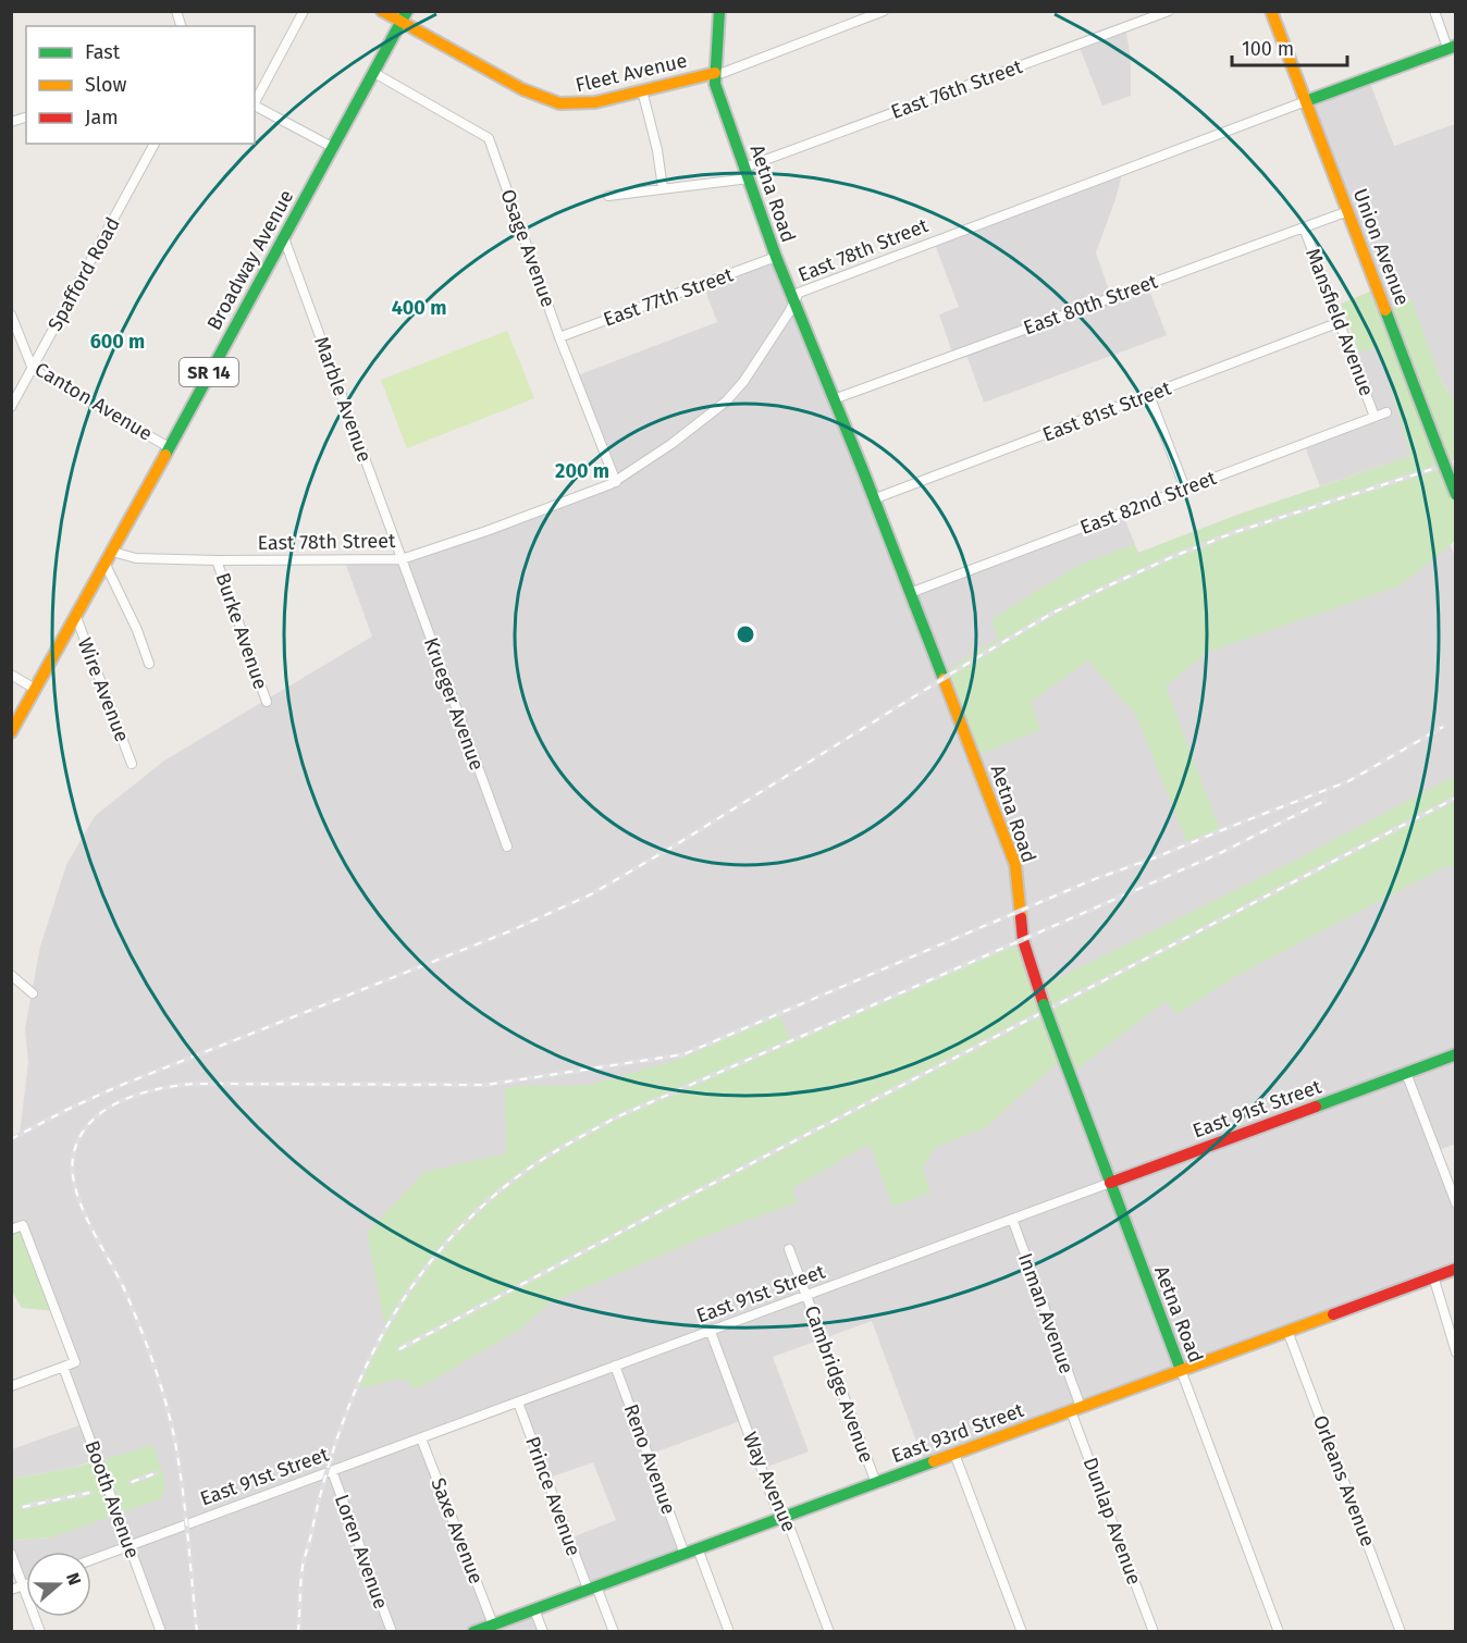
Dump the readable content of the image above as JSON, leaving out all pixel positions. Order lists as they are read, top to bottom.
{
  "streets": {
    "main road": [
      "Fleet Avenue",
      "Aetna Road",
      "Union Avenue",
      "East 78th Street",
      "Broadway Avenue",
      "SR 14",
      "East 91st Street",
      "East 93rd Street"
    ],
    "street": [
      "East 76th Street",
      "Osage Avenue",
      "Spafford Road",
      "East 77th Street",
      "East 80th Street",
      "Mansfield Avenue",
      "Marble Avenue",
      "Canton Avenue",
      "East 81st Street",
      "East 82nd Street",
      "Burke Avenue",
      "Wire Avenue",
      "Krueger Avenue",
      "Inman Avenue",
      "Cambridge Avenue",
      "Reno Avenue",
      "Orleans Avenue",
      "Way Avenue",
      "Prince Avenue",
      "Booth Avenue",
      "Dunlap Avenue",
      "Saxe Avenue",
      "Loren Avenue"
    ]
  },
  "crossings": [
    ["Fleet Avenue", "Aetna Road"],
    ["Fleet Avenue", "Broadway Avenue"],
    ["East 76th Street", "Aetna Road"],
    ["Aetna Road", "East 78th Street"],
    ["Aetna Road", "East 77th Street"],
    ["Aetna Road", "East 80th Street"],
    ["Aetna Road", "East 81st Street"],
    ["Aetna Road", "East 82nd Street"],
    ["Aetna Road", "East 91st Street"],
    ["Aetna Road", "East 93rd Street"],
    ["Union Avenue", "East 78th Street"],
    ["Union Avenue", "East 80th Street"],
    ["Osage Avenue", "East 78th Street"],
    ["Osage Avenue", "Broadway Avenue"],
    ["Osage Avenue", "East 77th Street"],
    ["East 78th Street", "Broadway Avenue"],
    ["East 78th Street", "Marble Avenue"],
    ["East 78th Street", "Burke Avenue"],
    ["East 78th Street", "Krueger Avenue"],
    ["Broadway Avenue", "Marble Avenue"],
    ["Broadway Avenue", "Canton Avenue"],
    ["Broadway Avenue", "Wire Avenue"],
    ["Spafford Road", "Canton Avenue"],
    ["East 80th Street", "Mansfield Avenue"],
    ["Mansfield Avenue", "East 81st Street"],
    ["Mansfield Avenue", "East 82nd Street"],
    ["Marble Avenue", "Krueger Avenue"],
    ["East 91st Street", "Inman Avenue"],
    ["East 91st Street", "Cambridge Avenue"],
    ["East 91st Street", "Reno Avenue"],
    ["East 91st Street", "Way Avenue"],
    ["East 91st Street", "Prince Avenue"],
    ["East 91st Street", "Booth Avenue"],
    ["East 91st Street", "Saxe Avenue"],
    ["East 91st Street", "Loren Avenue"],
    ["Inman Avenue", "East 93rd Street"],
    ["Inman Avenue", "Dunlap Avenue"],
    ["Cambridge Avenue", "East 93rd Street"],
    ["East 93rd Street", "Reno Avenue"],
    ["East 93rd Street", "Orleans Avenue"],
    ["East 93rd Street", "Way Avenue"],
    ["East 93rd Street", "Prince Avenue"],
    ["East 93rd Street", "Dunlap Avenue"],
    ["East 93rd Street", "Saxe Avenue"]
  ],
  "legend": ["Fast", "Slow", "Jam"],
  "scale_bar": "100 m",
  "north": "right",
  "rings": ["400 m", "600 m", "200 m"]
}
